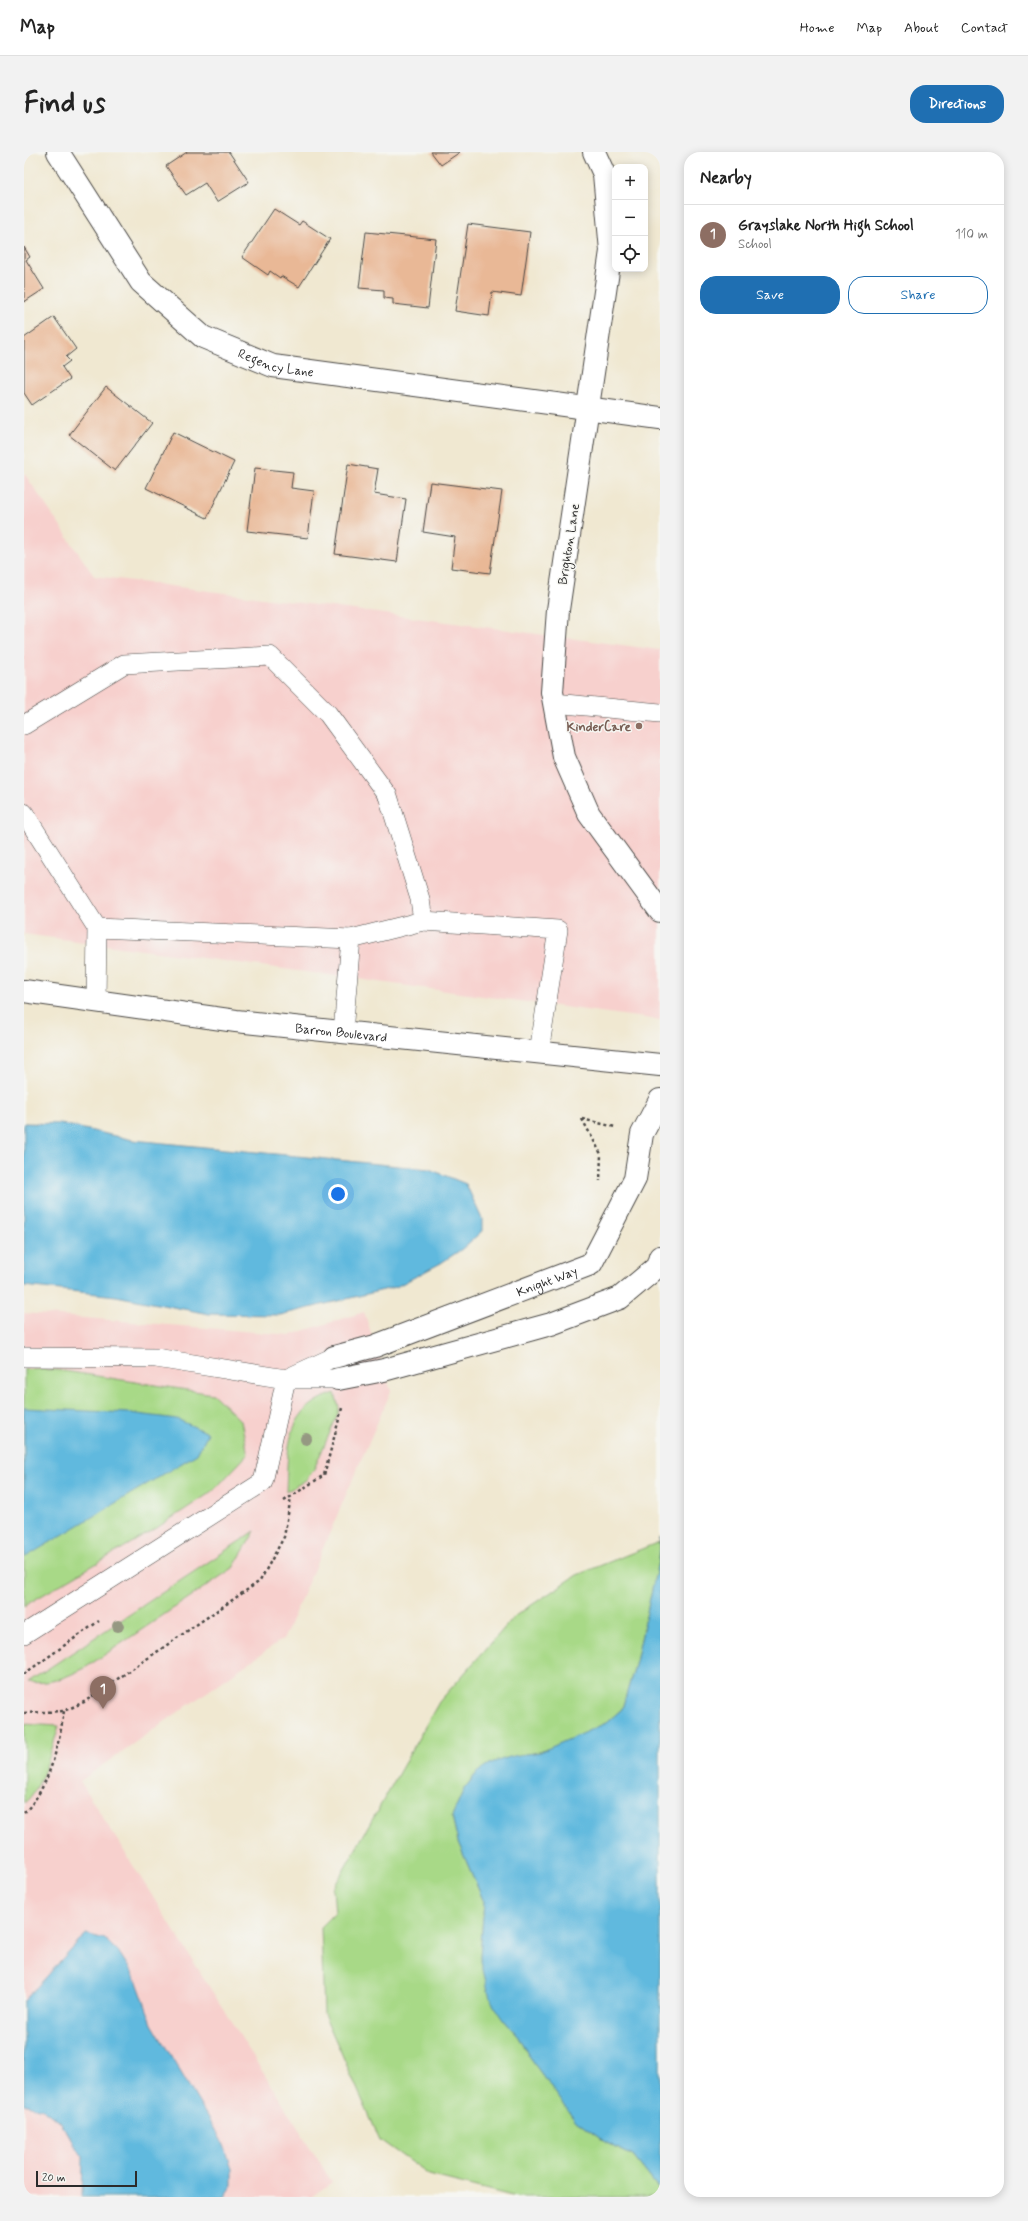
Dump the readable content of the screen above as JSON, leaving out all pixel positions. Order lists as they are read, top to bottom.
{
  "streets": {
    "street": [
      "Regency Lane",
      "Brighton Lane",
      "Barron Boulevard",
      "Knight Way"
    ]
  },
  "crossings": [
    ["Regency Lane", "Brighton Lane"]
  ],
  "places": ["KinderCare"],
  "scale_bar": "20 m",
  "page": {
    "header": "Map",
    "nav": [
      "Home",
      "Map",
      "About",
      "Contact"
    ],
    "buttons": [
      "Directions",
      ["Save", "Share"]
    ],
    "title": "Find us",
    "heading": "Nearby",
    "map_buttons": ["+", "−"],
    "list": [
      {
        "mark": "1",
        "name": "Grayslake North High School",
        "note": "School",
        "value": "110 m"
      }
    ],
    "pins": "1",
    "scale": "20 m"
  }
}
